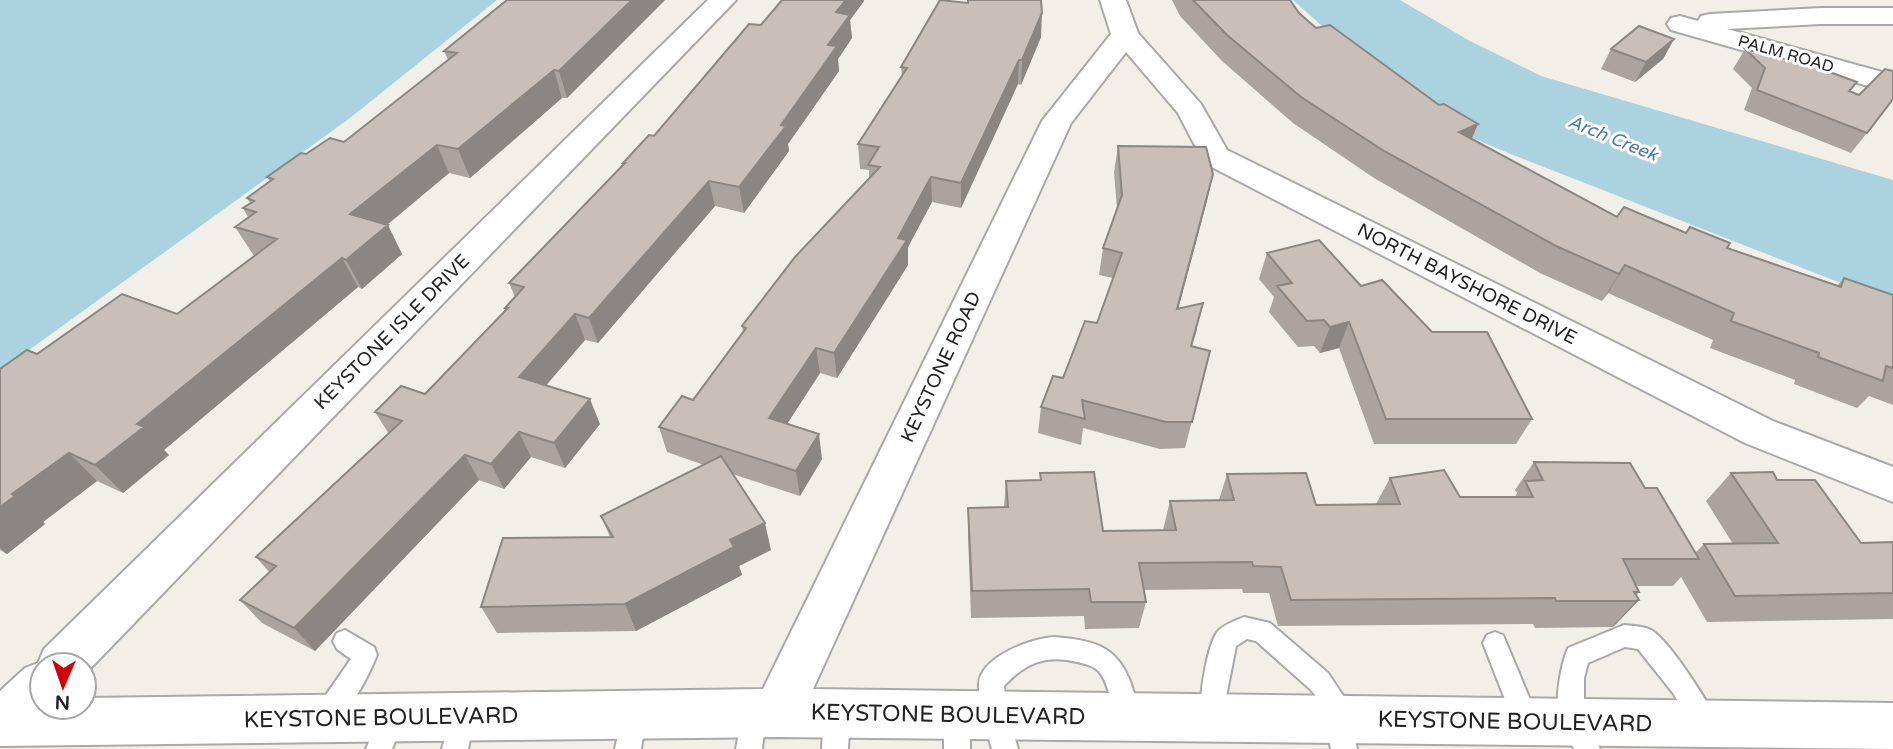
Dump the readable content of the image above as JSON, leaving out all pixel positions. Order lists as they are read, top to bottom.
{
  "streets": {
    "street": [
      "PALM ROAD",
      "NORTH BAYSHORE DRIVE",
      "KEYSTONE ISLE DRIVE",
      "KEYSTONE ROAD",
      "KEYSTONE BOULEVARD"
    ]
  },
  "crossings": [
    ["NORTH BAYSHORE DRIVE", "KEYSTONE ROAD"],
    ["KEYSTONE ROAD", "KEYSTONE BOULEVARD"]
  ],
  "water": ["Arch Creek"],
  "north": "bottom"
}
